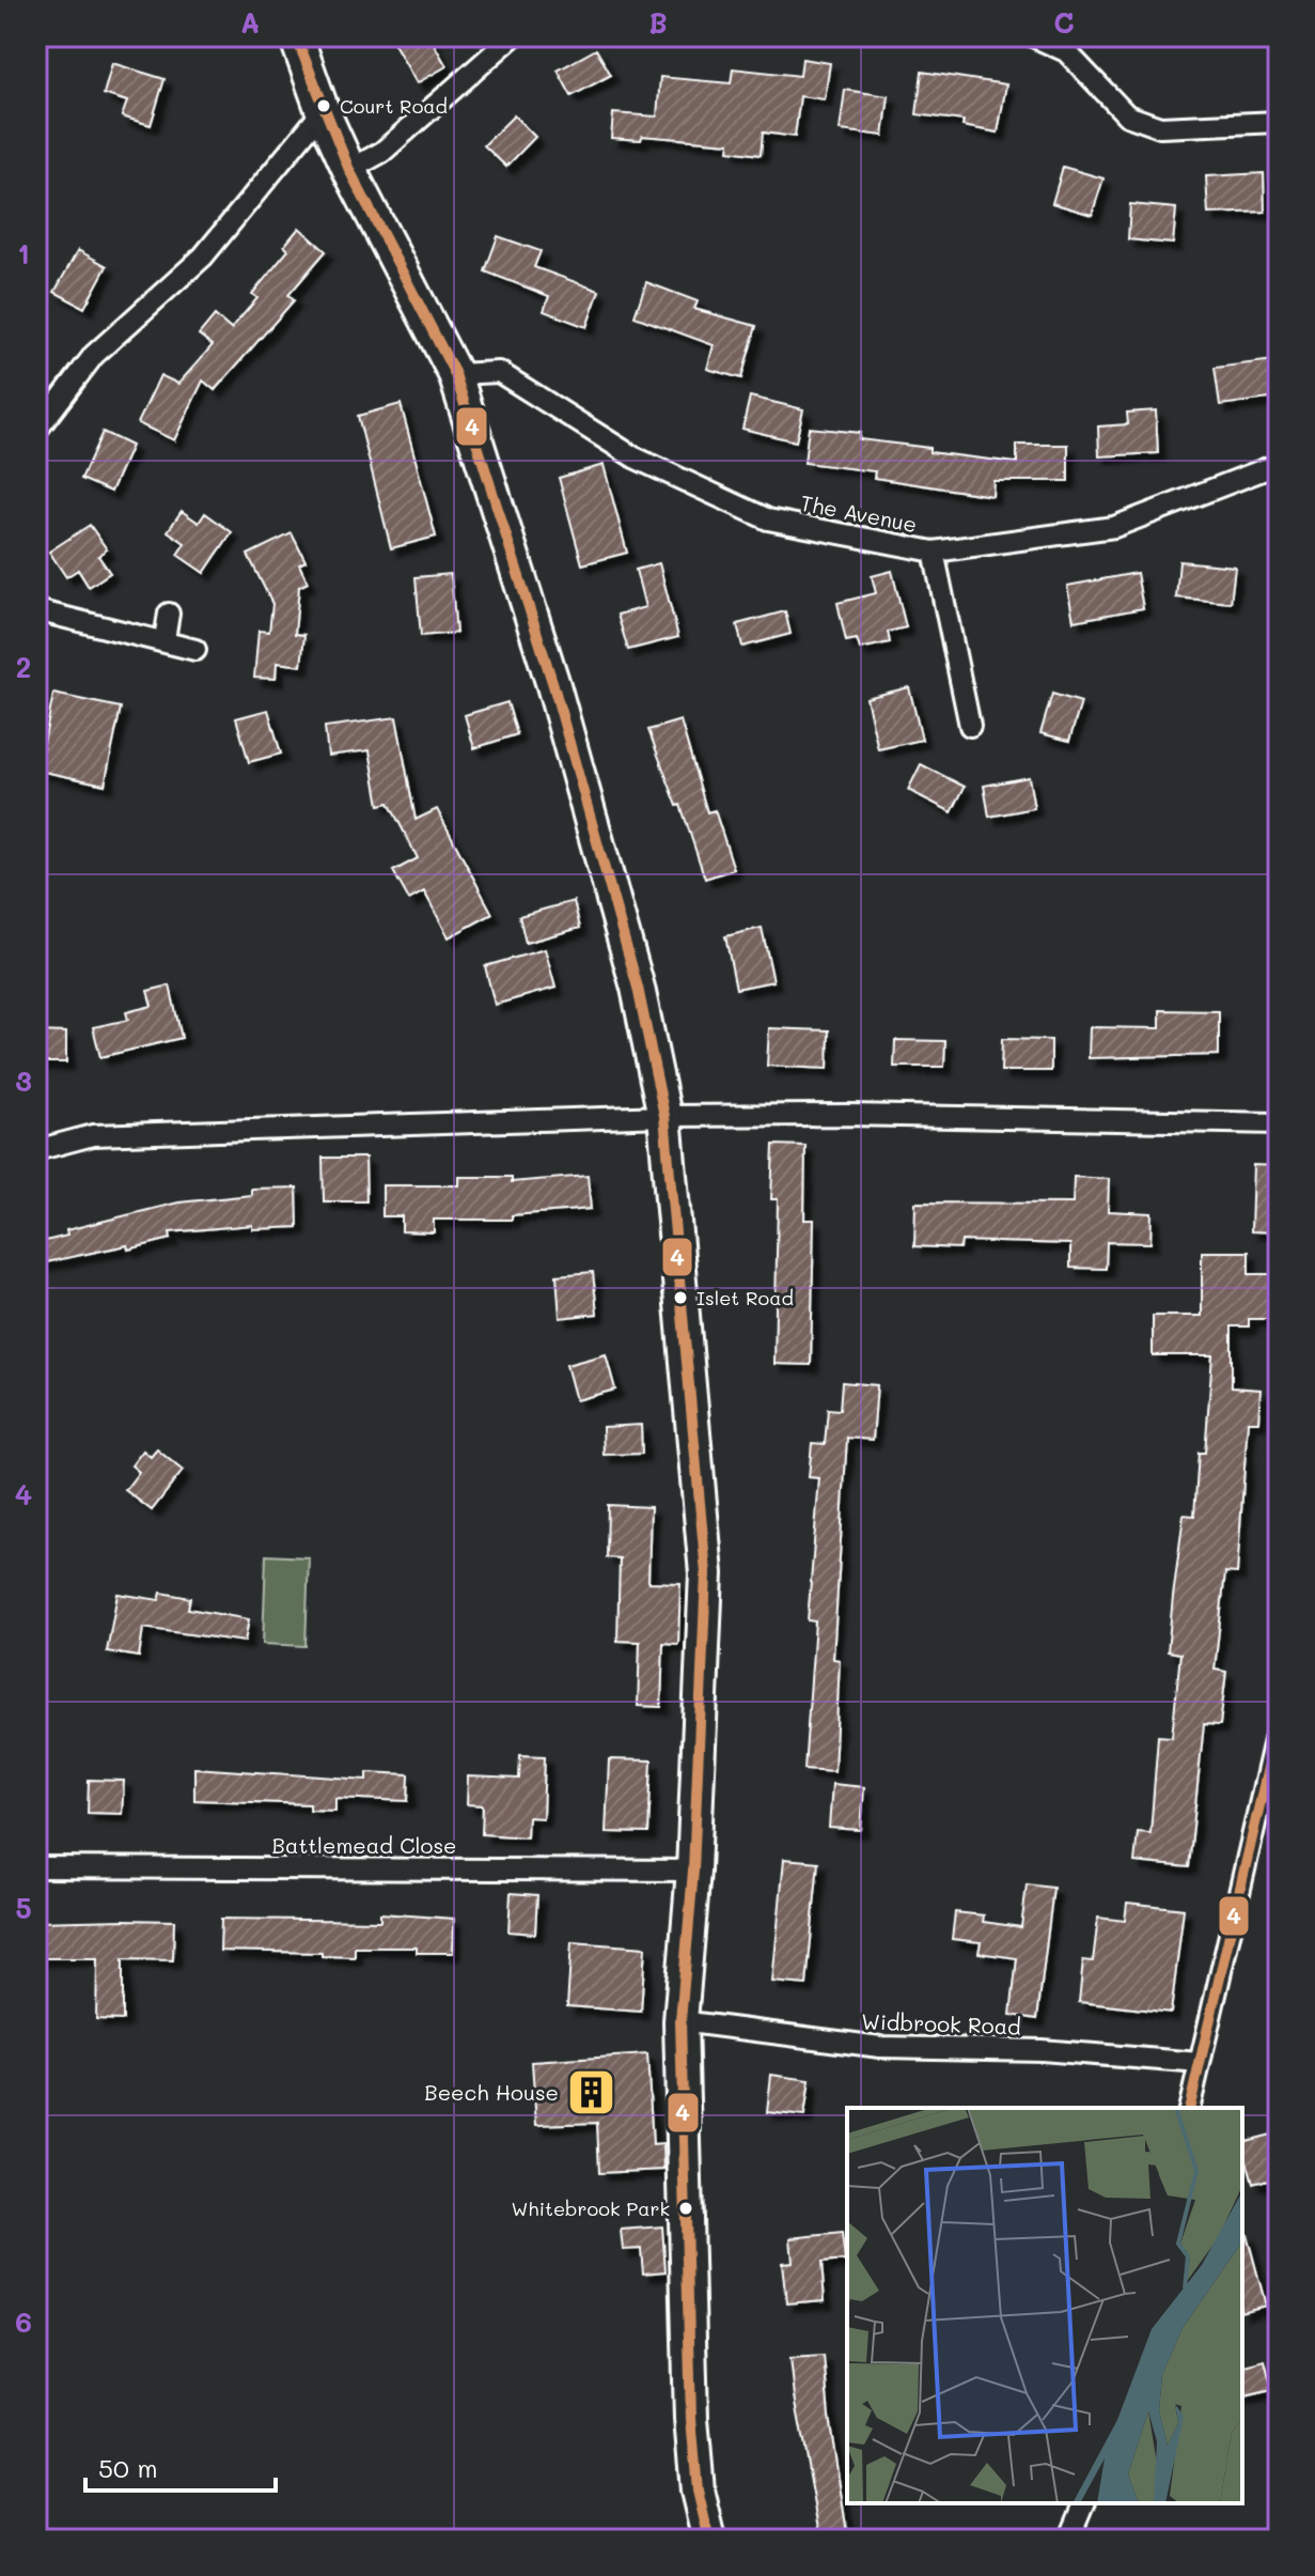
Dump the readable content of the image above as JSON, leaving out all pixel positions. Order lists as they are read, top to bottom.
{
  "streets": {
    "street": ["The Avenue", "Battlemead Close", "Widbrook Road"]
  },
  "places": {
    "other": ["Court Road", "Islet Road", "Whitebrook Park"],
    "building": ["Beech House"]
  },
  "lines": ["transit line 4"],
  "scale_bar": "50 m",
  "grid": {
    "columns": ["A", "B", "C"],
    "rows": [
      "1",
      "2",
      "3",
      "4",
      "5",
      "6"
    ]
  }
}
